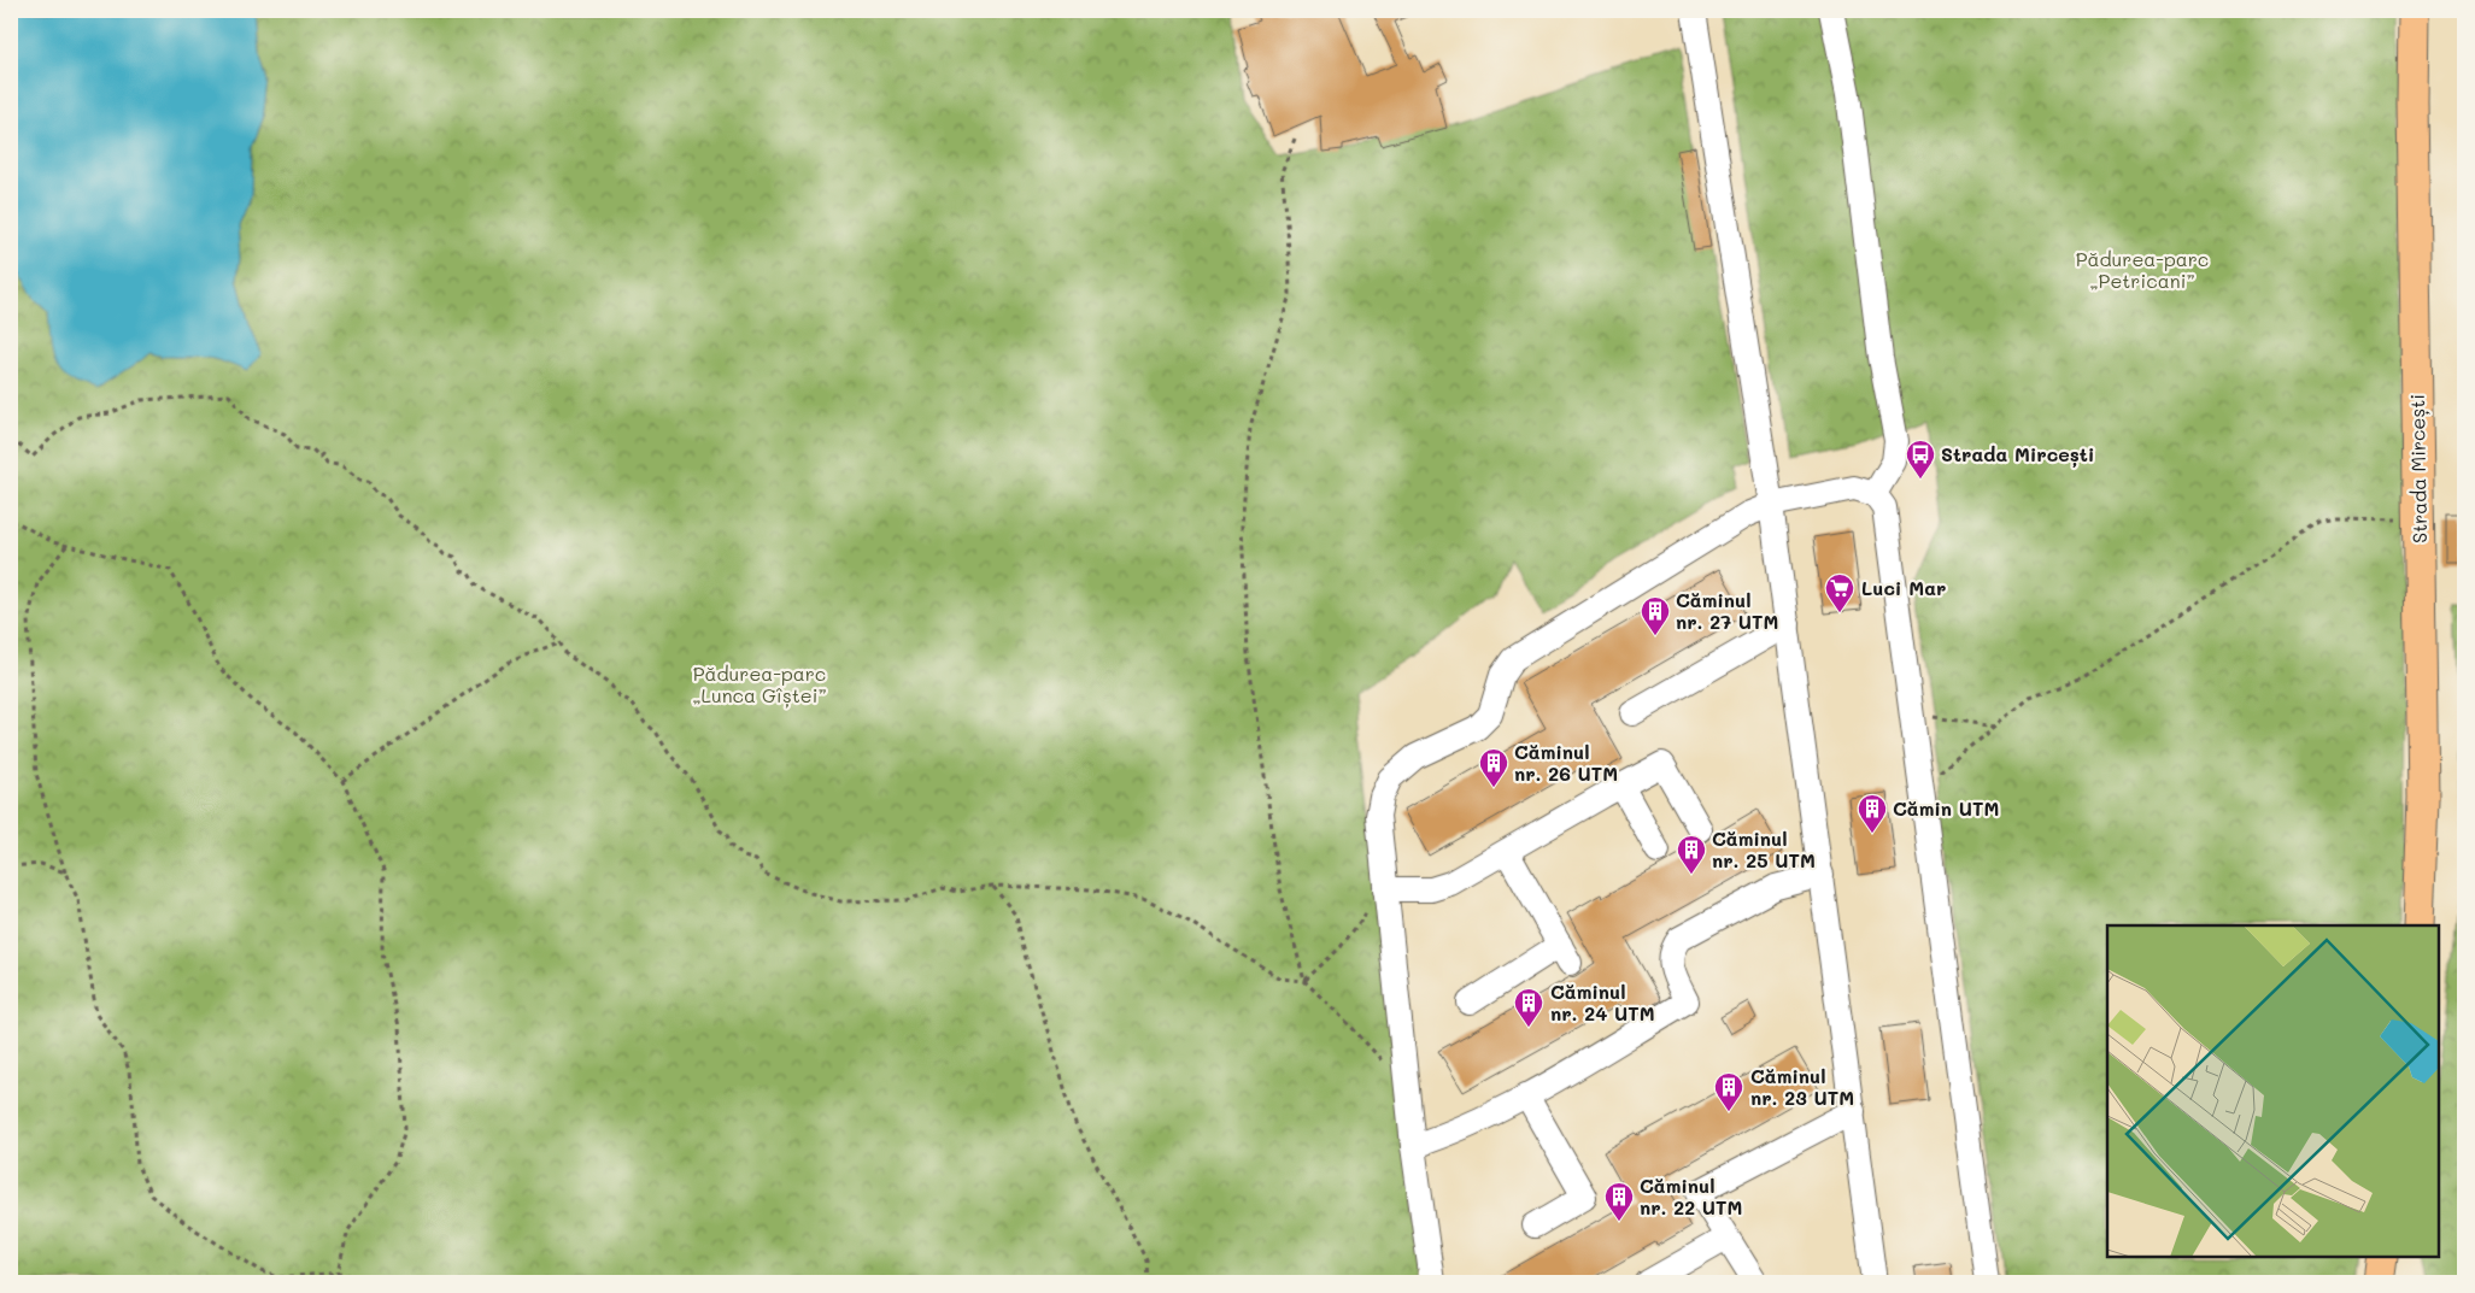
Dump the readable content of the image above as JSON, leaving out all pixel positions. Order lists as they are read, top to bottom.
{
  "streets": {
    "main road": ["Strada Mircești"]
  },
  "parks": ["Pădurea-parc „Petricani”", "Pădurea-parc „Lunca Gîștei”"],
  "places": {
    "bus stop": ["Strada Mircești"],
    "supermarket": ["Luci Mar"],
    "building": [
      "Căminul nr. 27 UTM",
      "Căminul nr. 26 UTM",
      "Cămin UTM",
      "Căminul nr. 25 UTM",
      "Căminul nr. 24 UTM",
      "Căminul nr. 23 UTM",
      "Căminul nr. 22 UTM"
    ]
  }
}
